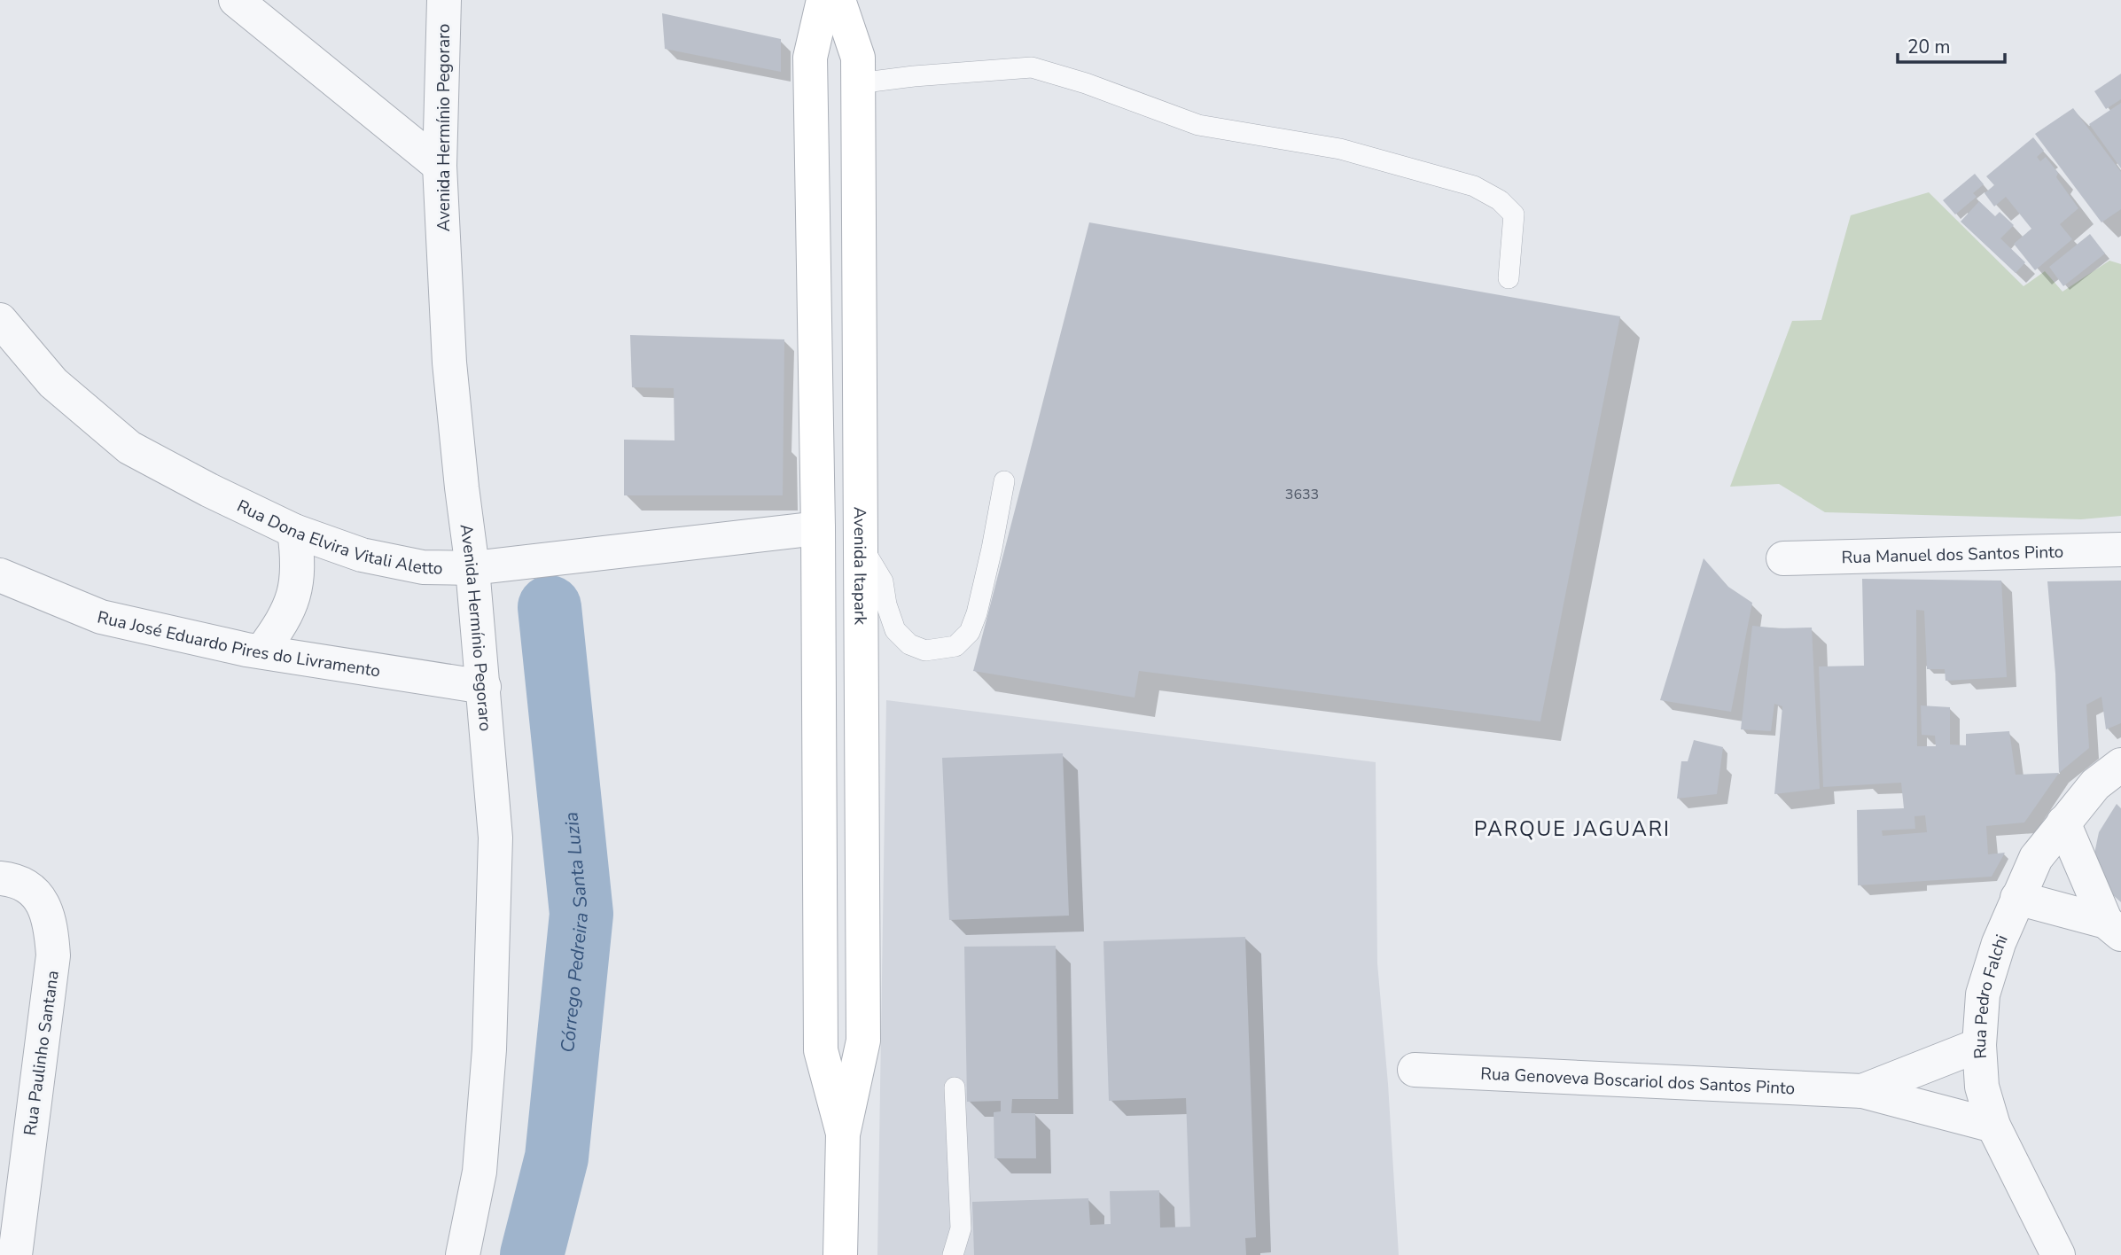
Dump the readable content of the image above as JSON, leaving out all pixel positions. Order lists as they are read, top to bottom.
{
  "streets": {
    "main road": ["Avenida Itapark"],
    "street": [
      "Avenida Hermínio Pegoraro",
      "Rua Dona Elvira Vitali Aletto",
      "Rua Manuel dos Santos Pinto",
      "Rua José Eduardo Pires do Livramento",
      "Rua Pedro Falchi",
      "Rua Paulinho Santana",
      "Rua Genoveva Boscariol dos Santos Pinto"
    ]
  },
  "crossings": [
    ["Avenida Hermínio Pegoraro", "Rua Dona Elvira Vitali Aletto"],
    ["Avenida Hermínio Pegoraro", "Rua José Eduardo Pires do Livramento"],
    ["Rua Dona Elvira Vitali Aletto", "Avenida Itapark"],
    ["Rua Pedro Falchi", "Rua Genoveva Boscariol dos Santos Pinto"]
  ],
  "districts": ["PARQUE JAGUARI"],
  "water": ["Córrego Pedreira Santa Luzia"],
  "house_numbers": ["3633"],
  "scale_bar": "20 m"
}
